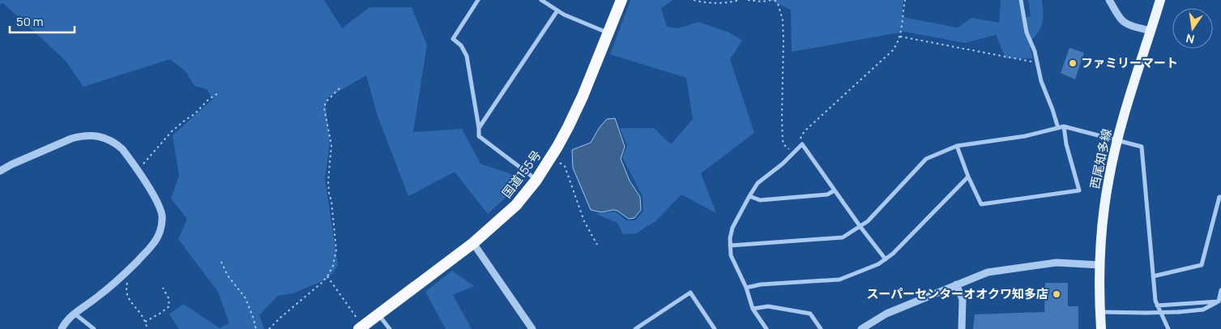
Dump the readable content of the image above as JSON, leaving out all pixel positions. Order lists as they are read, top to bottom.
{
  "streets": {
    "highway": ["国道155号"],
    "main road": ["西尾知多線"]
  },
  "places": ["ファミリーマート", "スーパーセンターオオクワ知多店"],
  "scale_bar": "50 m",
  "north": "bottom"
}
